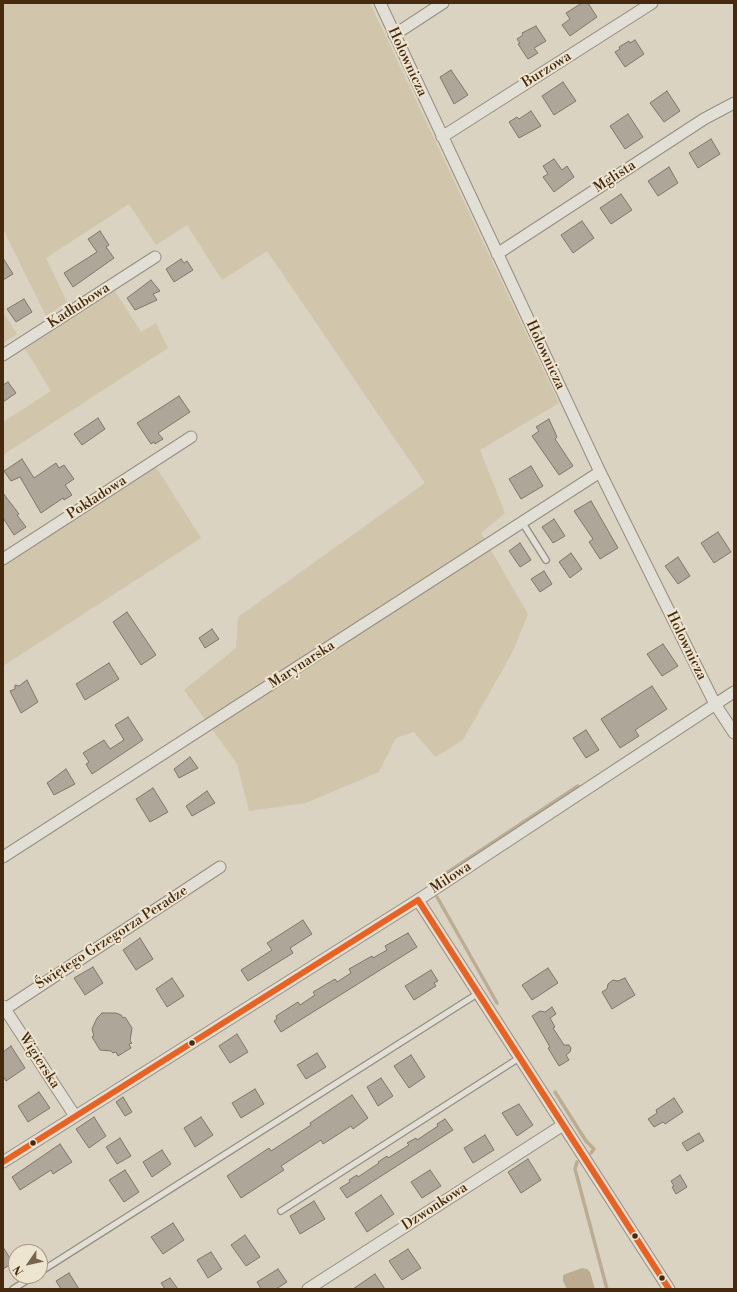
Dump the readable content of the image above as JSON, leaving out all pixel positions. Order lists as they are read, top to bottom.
{
  "streets": {
    "street": [
      "Holownicza",
      "Burzowa",
      "Mglista",
      "Kadłubowa",
      "Pokładowa",
      "Marynarska",
      "Milowa",
      "Świętego Grzegorza Peradze",
      "Wigierska",
      "Dzwonkowa"
    ]
  },
  "crossings": [
    ["Holownicza", "Burzowa"],
    ["Holownicza", "Mglista"],
    ["Holownicza", "Marynarska"],
    ["Holownicza", "Milowa"],
    ["Milowa", "Wigierska"],
    ["Świętego Grzegorza Peradze", "Wigierska"]
  ],
  "north": "bottom left"
}
